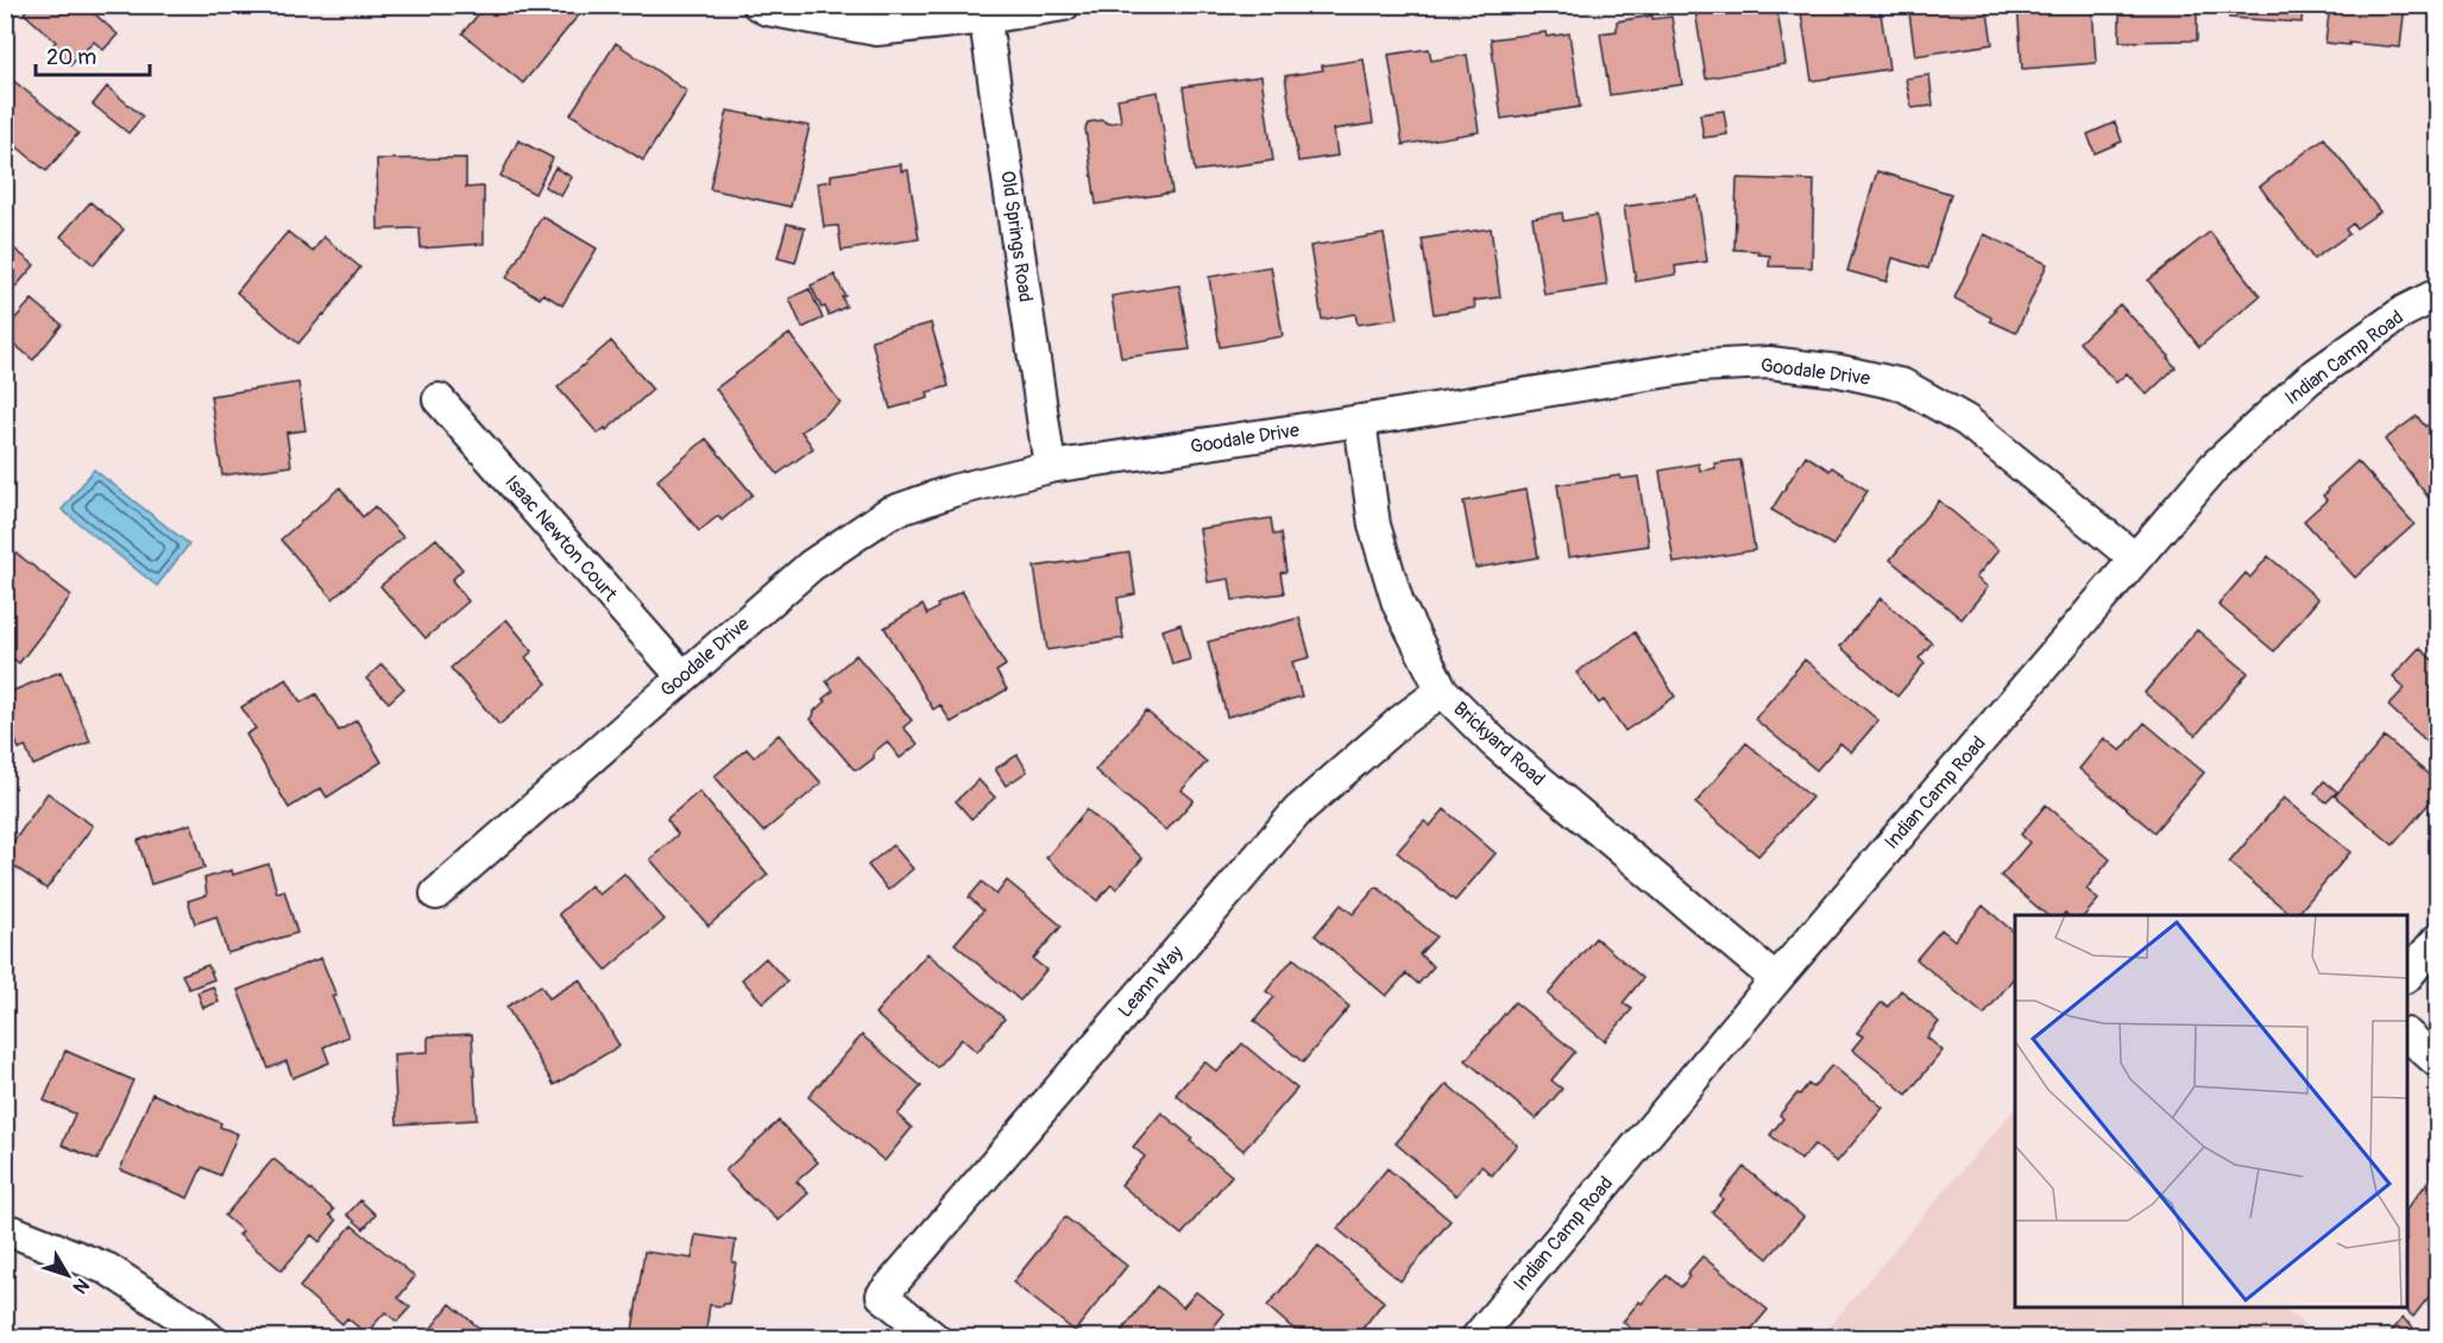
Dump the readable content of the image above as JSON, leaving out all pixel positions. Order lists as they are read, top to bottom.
{
  "streets": {
    "street": [
      "Old Springs Road",
      "Indian Camp Road",
      "Goodale Drive",
      "Isaac Newton Court",
      "Brickyard Road",
      "Leann Way"
    ]
  },
  "crossings": [
    ["Old Springs Road", "Goodale Drive"],
    ["Indian Camp Road", "Goodale Drive"],
    ["Indian Camp Road", "Brickyard Road"],
    ["Goodale Drive", "Isaac Newton Court"],
    ["Goodale Drive", "Brickyard Road"],
    ["Brickyard Road", "Leann Way"]
  ],
  "scale_bar": "20 m",
  "north": "bottom right"
}
